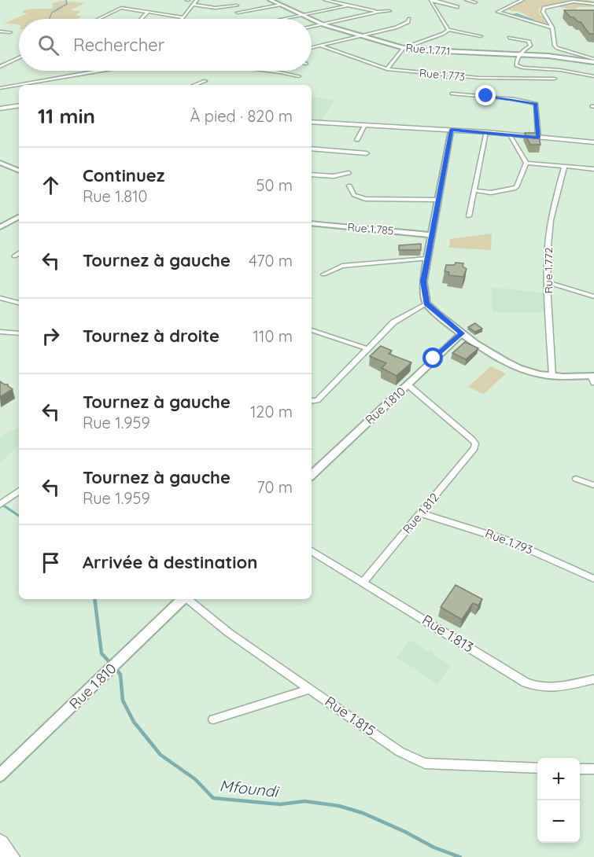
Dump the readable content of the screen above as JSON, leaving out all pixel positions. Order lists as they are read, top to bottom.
{
  "streets": {
    "street": [
      "Rue 1.771",
      "Rue 1.773",
      "Rue 1.785",
      "Rue 1.772",
      "Rue 1.810",
      "Rue 1.812",
      "Rue 1.793",
      "Rue 1.813",
      "Rue 1.815"
    ]
  },
  "crossings": [
    ["Rue 1.810", "Rue 1.812"],
    ["Rue 1.812", "Rue 1.793"],
    ["Rue 1.812", "Rue 1.813"]
  ],
  "water": ["Mfoundi"],
  "page": {
    "search": "Rechercher",
    "heading": ["11 min", "À pied · 820 m"],
    "list": [
      ["Continuez", "Rue 1.810", "50 m"],
      ["Tournez à gauche", "470 m"],
      ["Tournez à droite", "110 m"],
      ["Tournez à gauche", "Rue 1.959", "120 m"],
      ["Tournez à gauche", "Rue 1.959", "70 m"],
      "Arrivée à destination"
    ],
    "map_buttons": ["+", "−"]
  }
}
